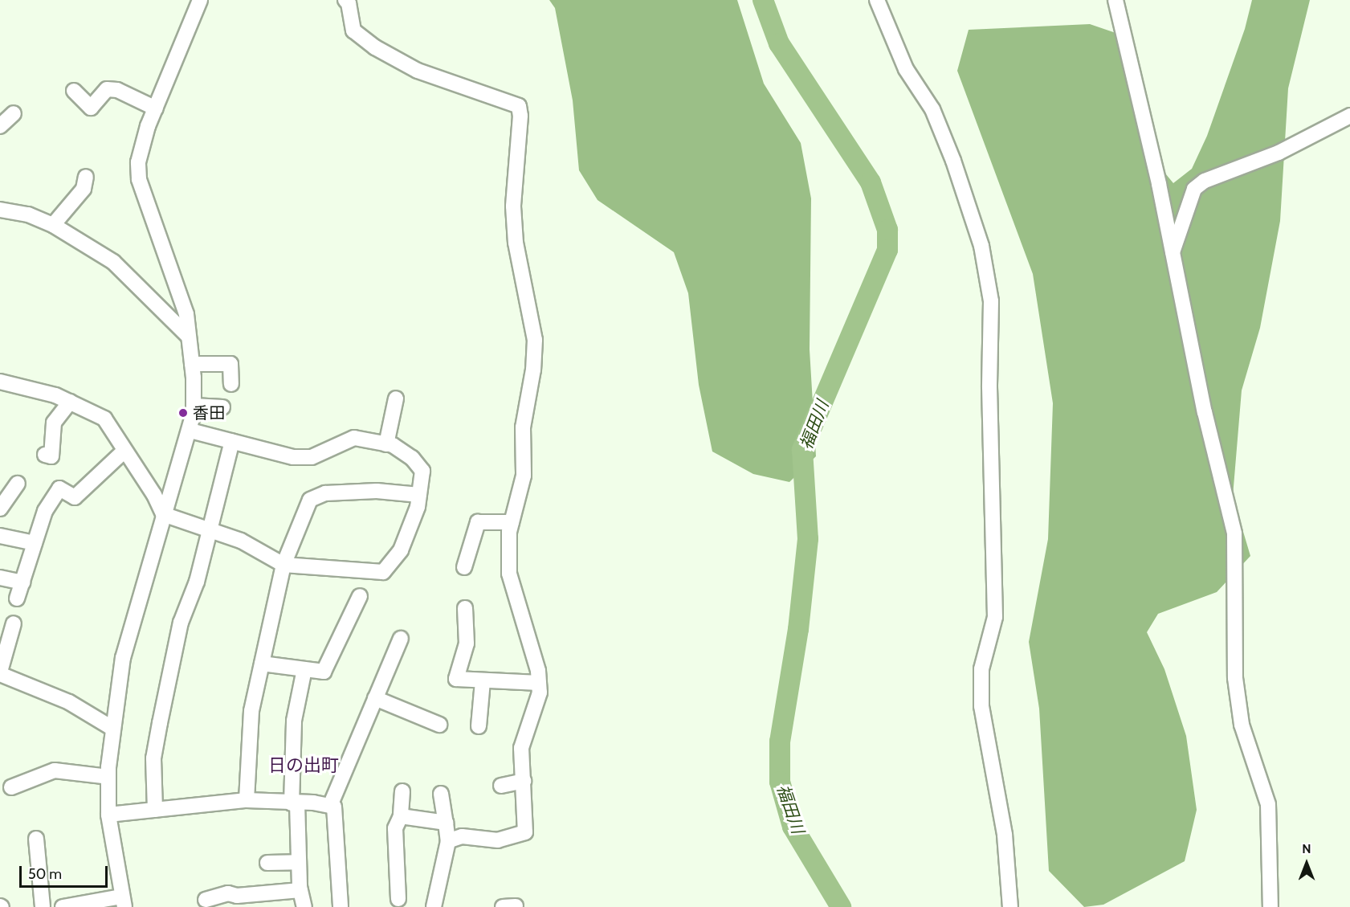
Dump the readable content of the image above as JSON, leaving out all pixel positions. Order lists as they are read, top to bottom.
{
  "districts": ["日の出町"],
  "water": ["福田川"],
  "places": ["香田"],
  "scale_bar": "50 m",
  "north": "top"
}
